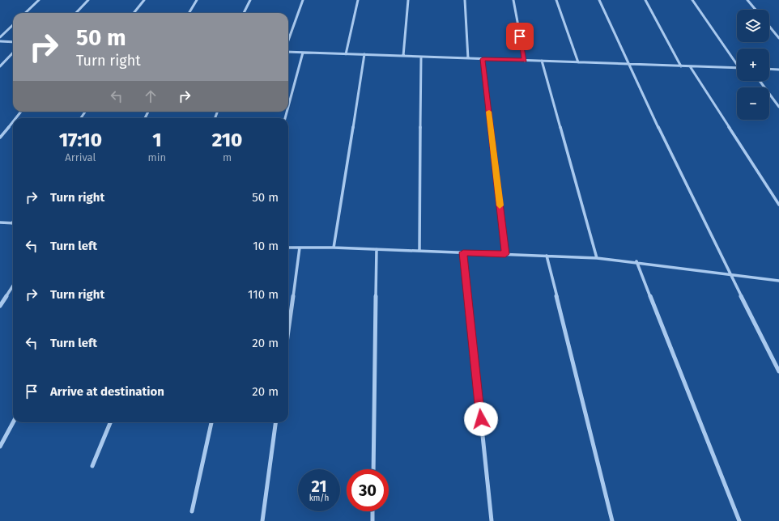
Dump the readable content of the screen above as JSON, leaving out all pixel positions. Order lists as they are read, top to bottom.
{
  "page": {
    "map_buttons": ["+", "−"],
    "turn": ["50 m", "Turn right"],
    "eta": [
      "17:10",
      "Arrival",
      "1",
      "min",
      "210",
      "m"
    ],
    "list": [
      {
        "name": "Turn right",
        "value": "50 m"
      },
      {
        "name": "Turn left",
        "value": "10 m"
      },
      {
        "name": "Turn right",
        "value": "110 m"
      },
      {
        "name": "Turn left",
        "value": "20 m"
      },
      {
        "name": "Arrive at destination",
        "value": "20 m"
      }
    ],
    "speed": "21 km/h",
    "limit": "30"
  }
}
